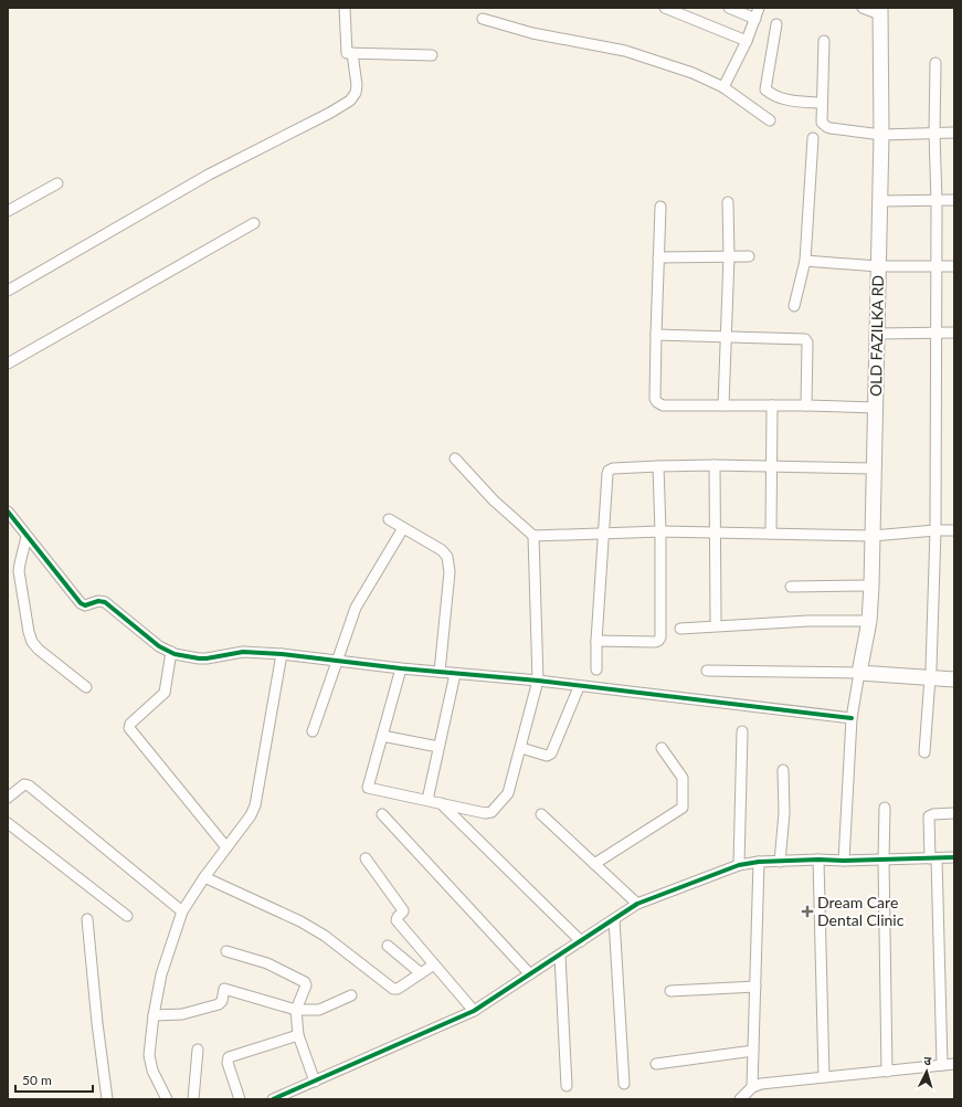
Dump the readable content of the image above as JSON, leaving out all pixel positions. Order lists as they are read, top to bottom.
{
  "streets": {
    "main road": ["OLD FAZILKA RD"]
  },
  "places": {
    "health": ["Dream Care Dental Clinic"]
  },
  "scale_bar": "50 m",
  "north": "top"
}
